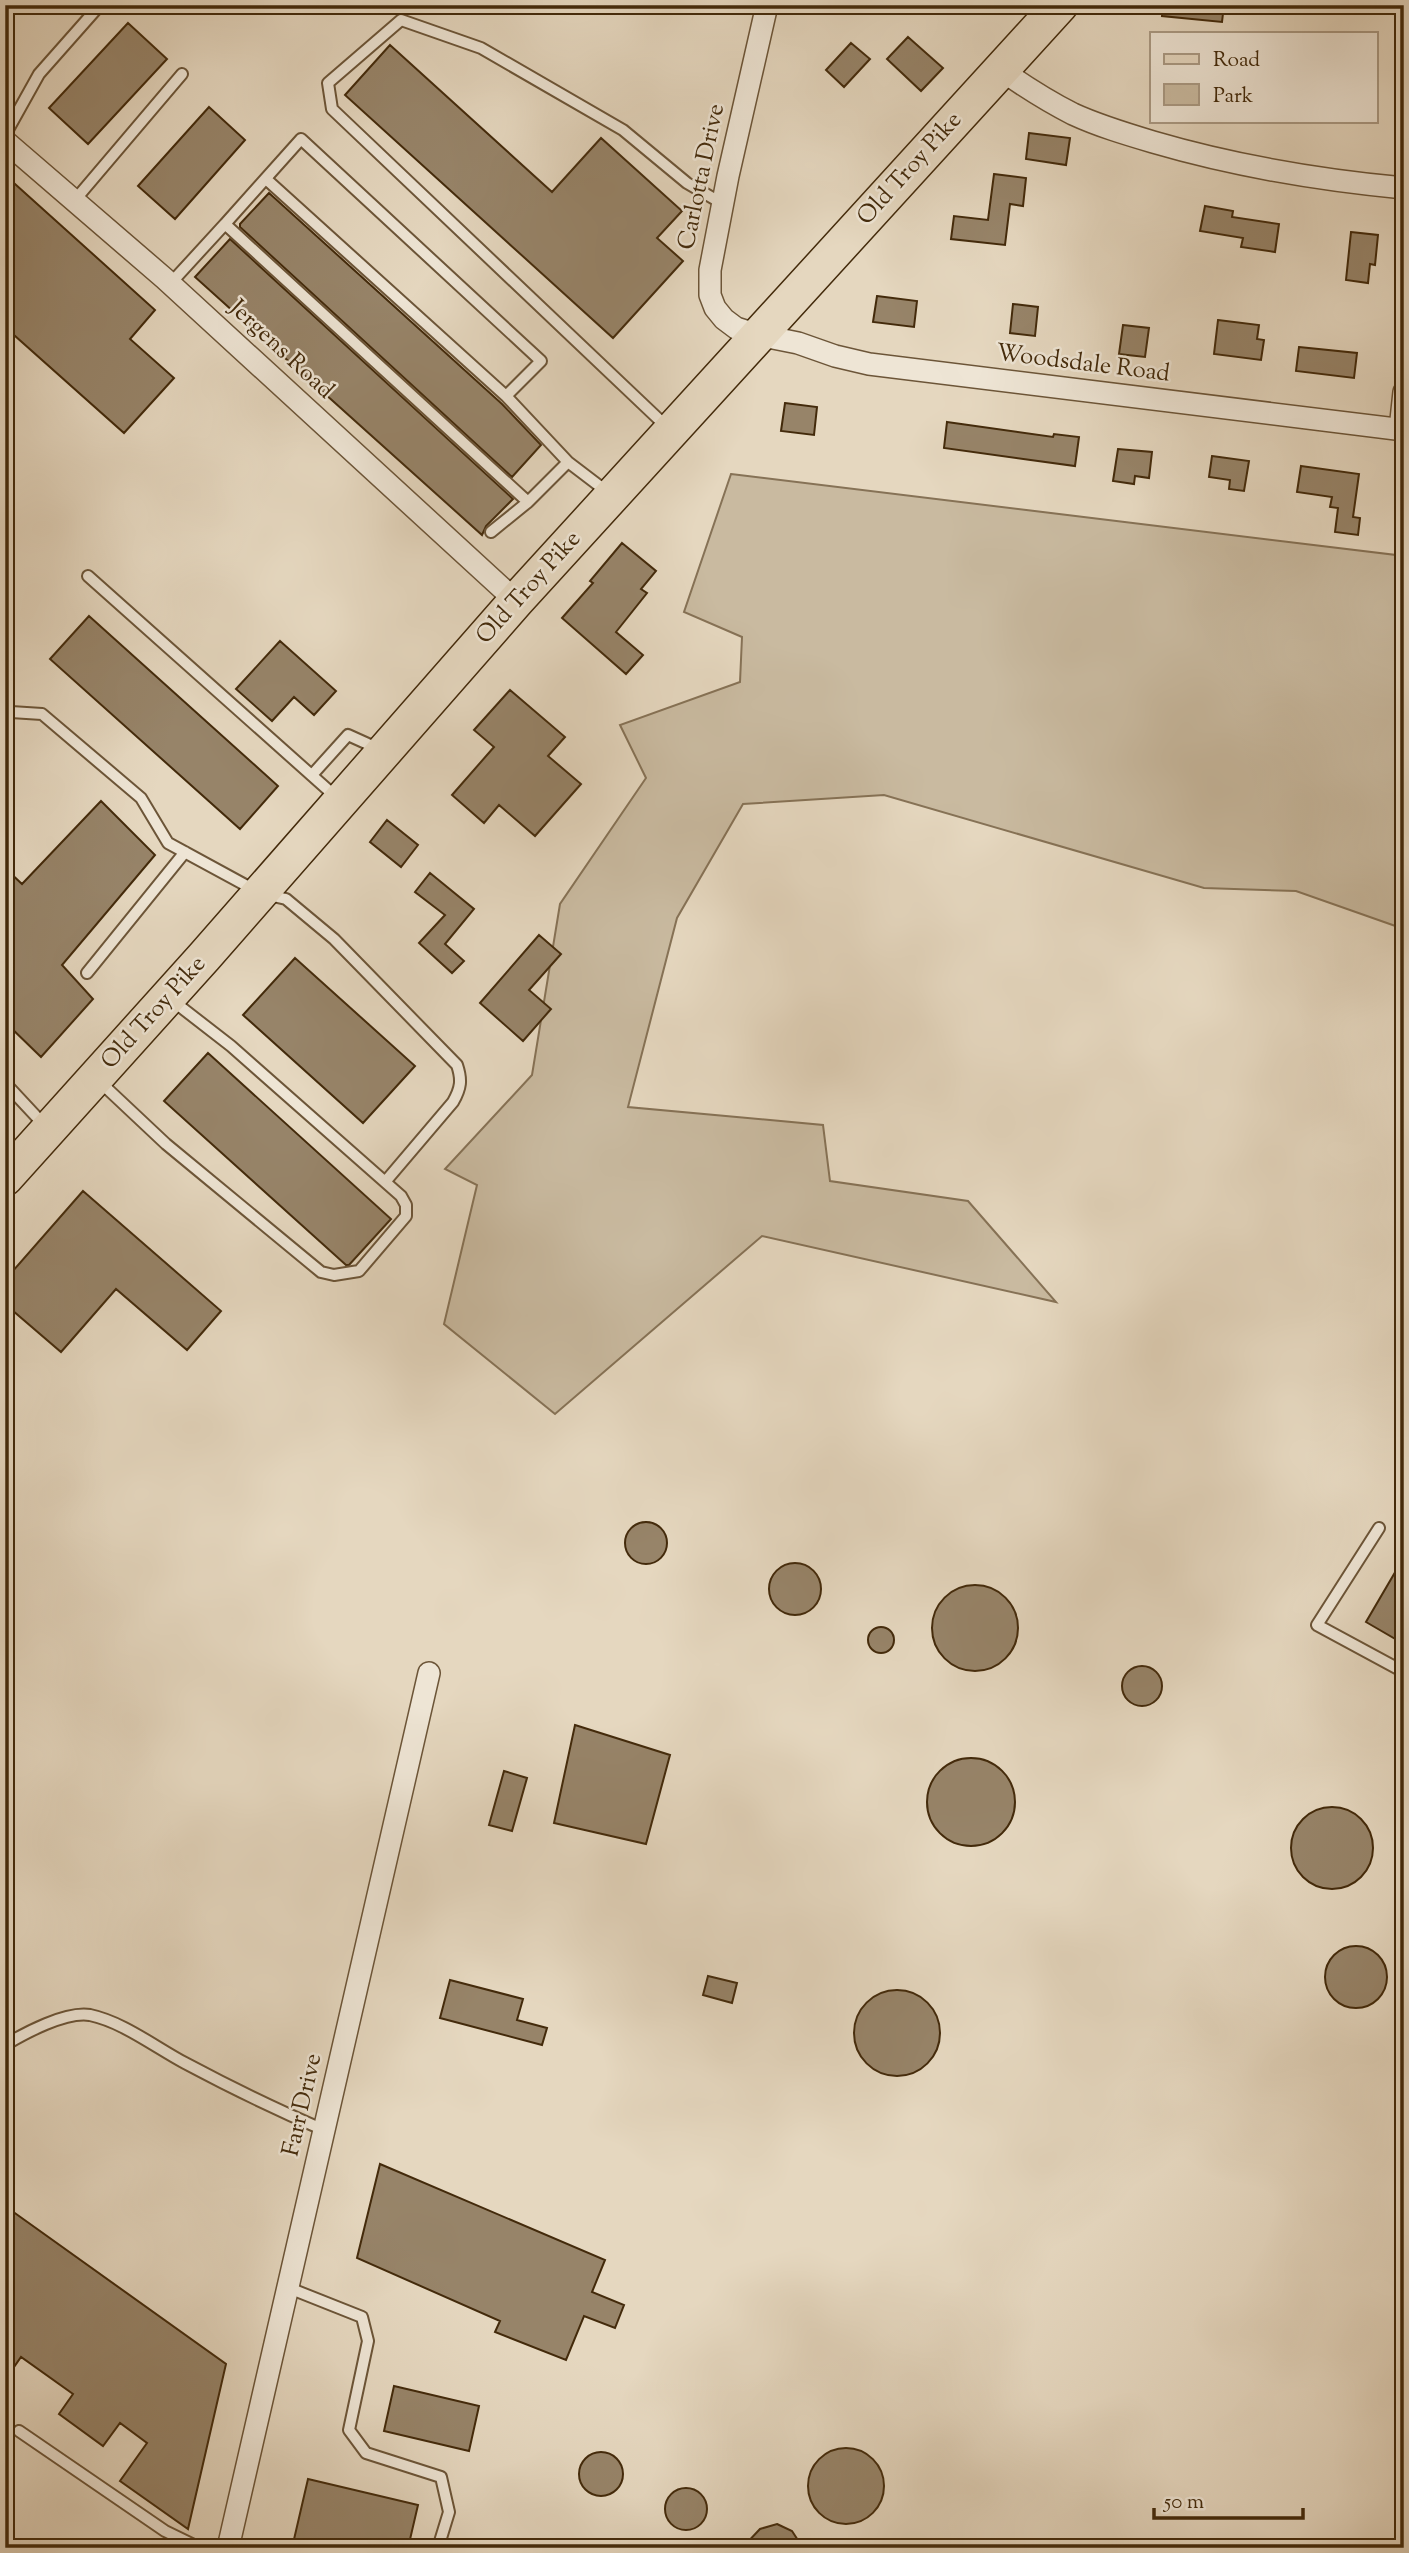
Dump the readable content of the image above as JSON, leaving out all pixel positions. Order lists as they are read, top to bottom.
{
  "streets": {
    "main road": ["Old Troy Pike"],
    "street": [
      "Carlotta Drive",
      "Jergens Road",
      "Woodsdale Road",
      "Farr Drive"
    ]
  },
  "crossings": [
    ["Old Troy Pike", "Carlotta Drive"],
    ["Old Troy Pike", "Jergens Road"],
    ["Old Troy Pike", "Woodsdale Road"],
    ["Carlotta Drive", "Woodsdale Road"]
  ],
  "legend": ["Road", "Park"],
  "scale_bar": "50 m"
}
